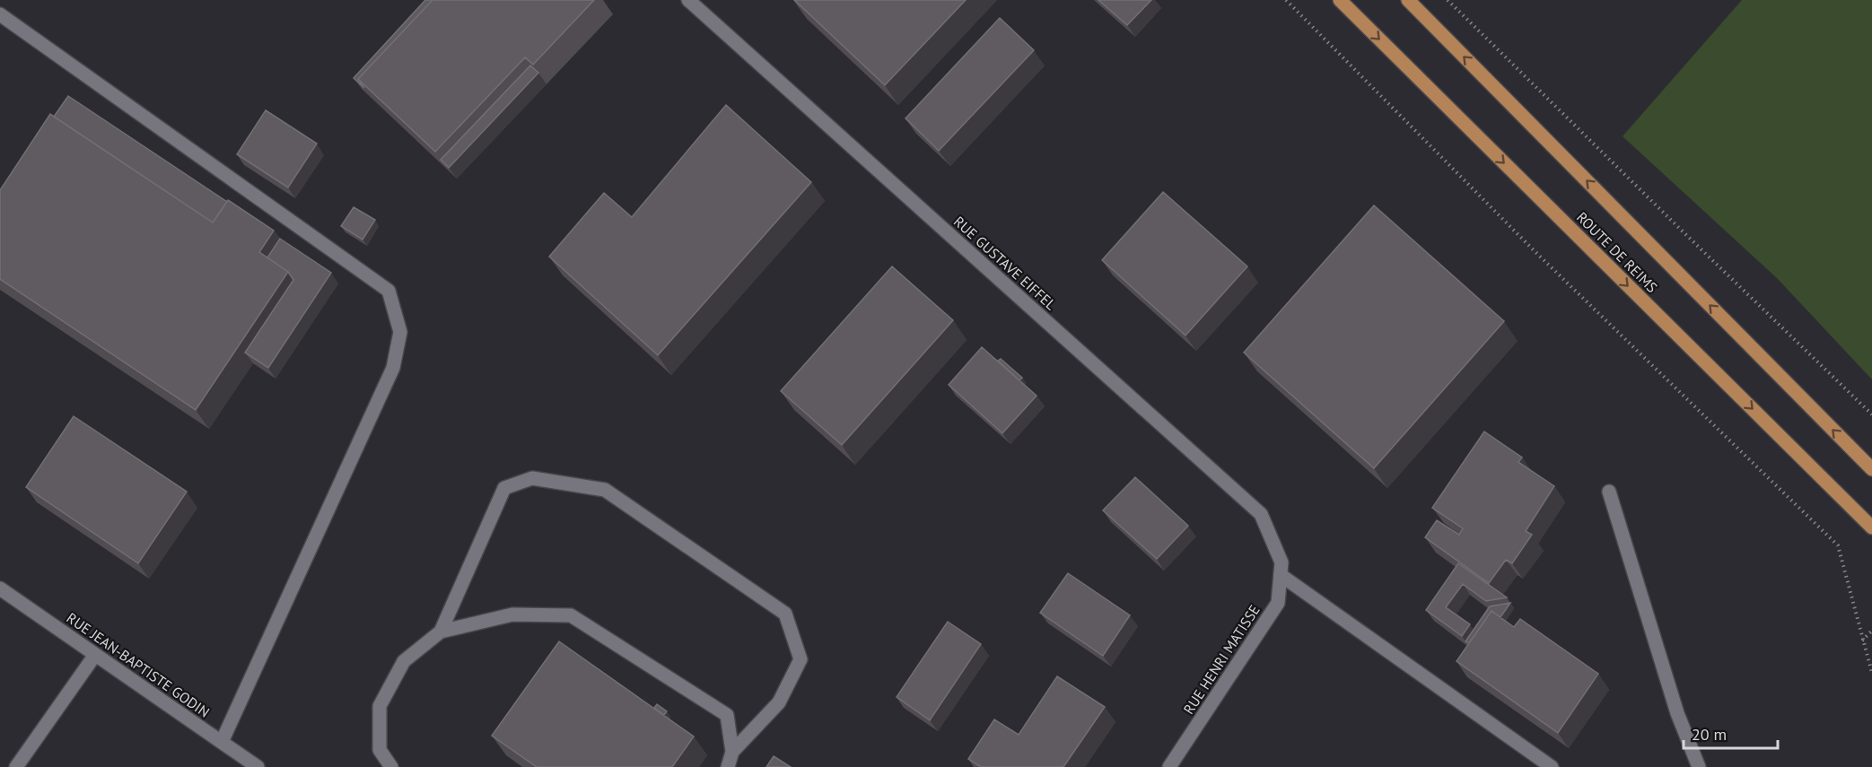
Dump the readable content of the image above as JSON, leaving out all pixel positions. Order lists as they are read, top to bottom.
{
  "streets": {
    "main road": ["ROUTE DE REIMS"],
    "street": ["RUE GUSTAVE EIFFEL", "RUE HENRI MATISSE", "RUE JEAN-BAPTISTE GODIN"]
  },
  "crossings": [
    ["RUE GUSTAVE EIFFEL", "RUE HENRI MATISSE"]
  ],
  "scale_bar": "20 m"
}
